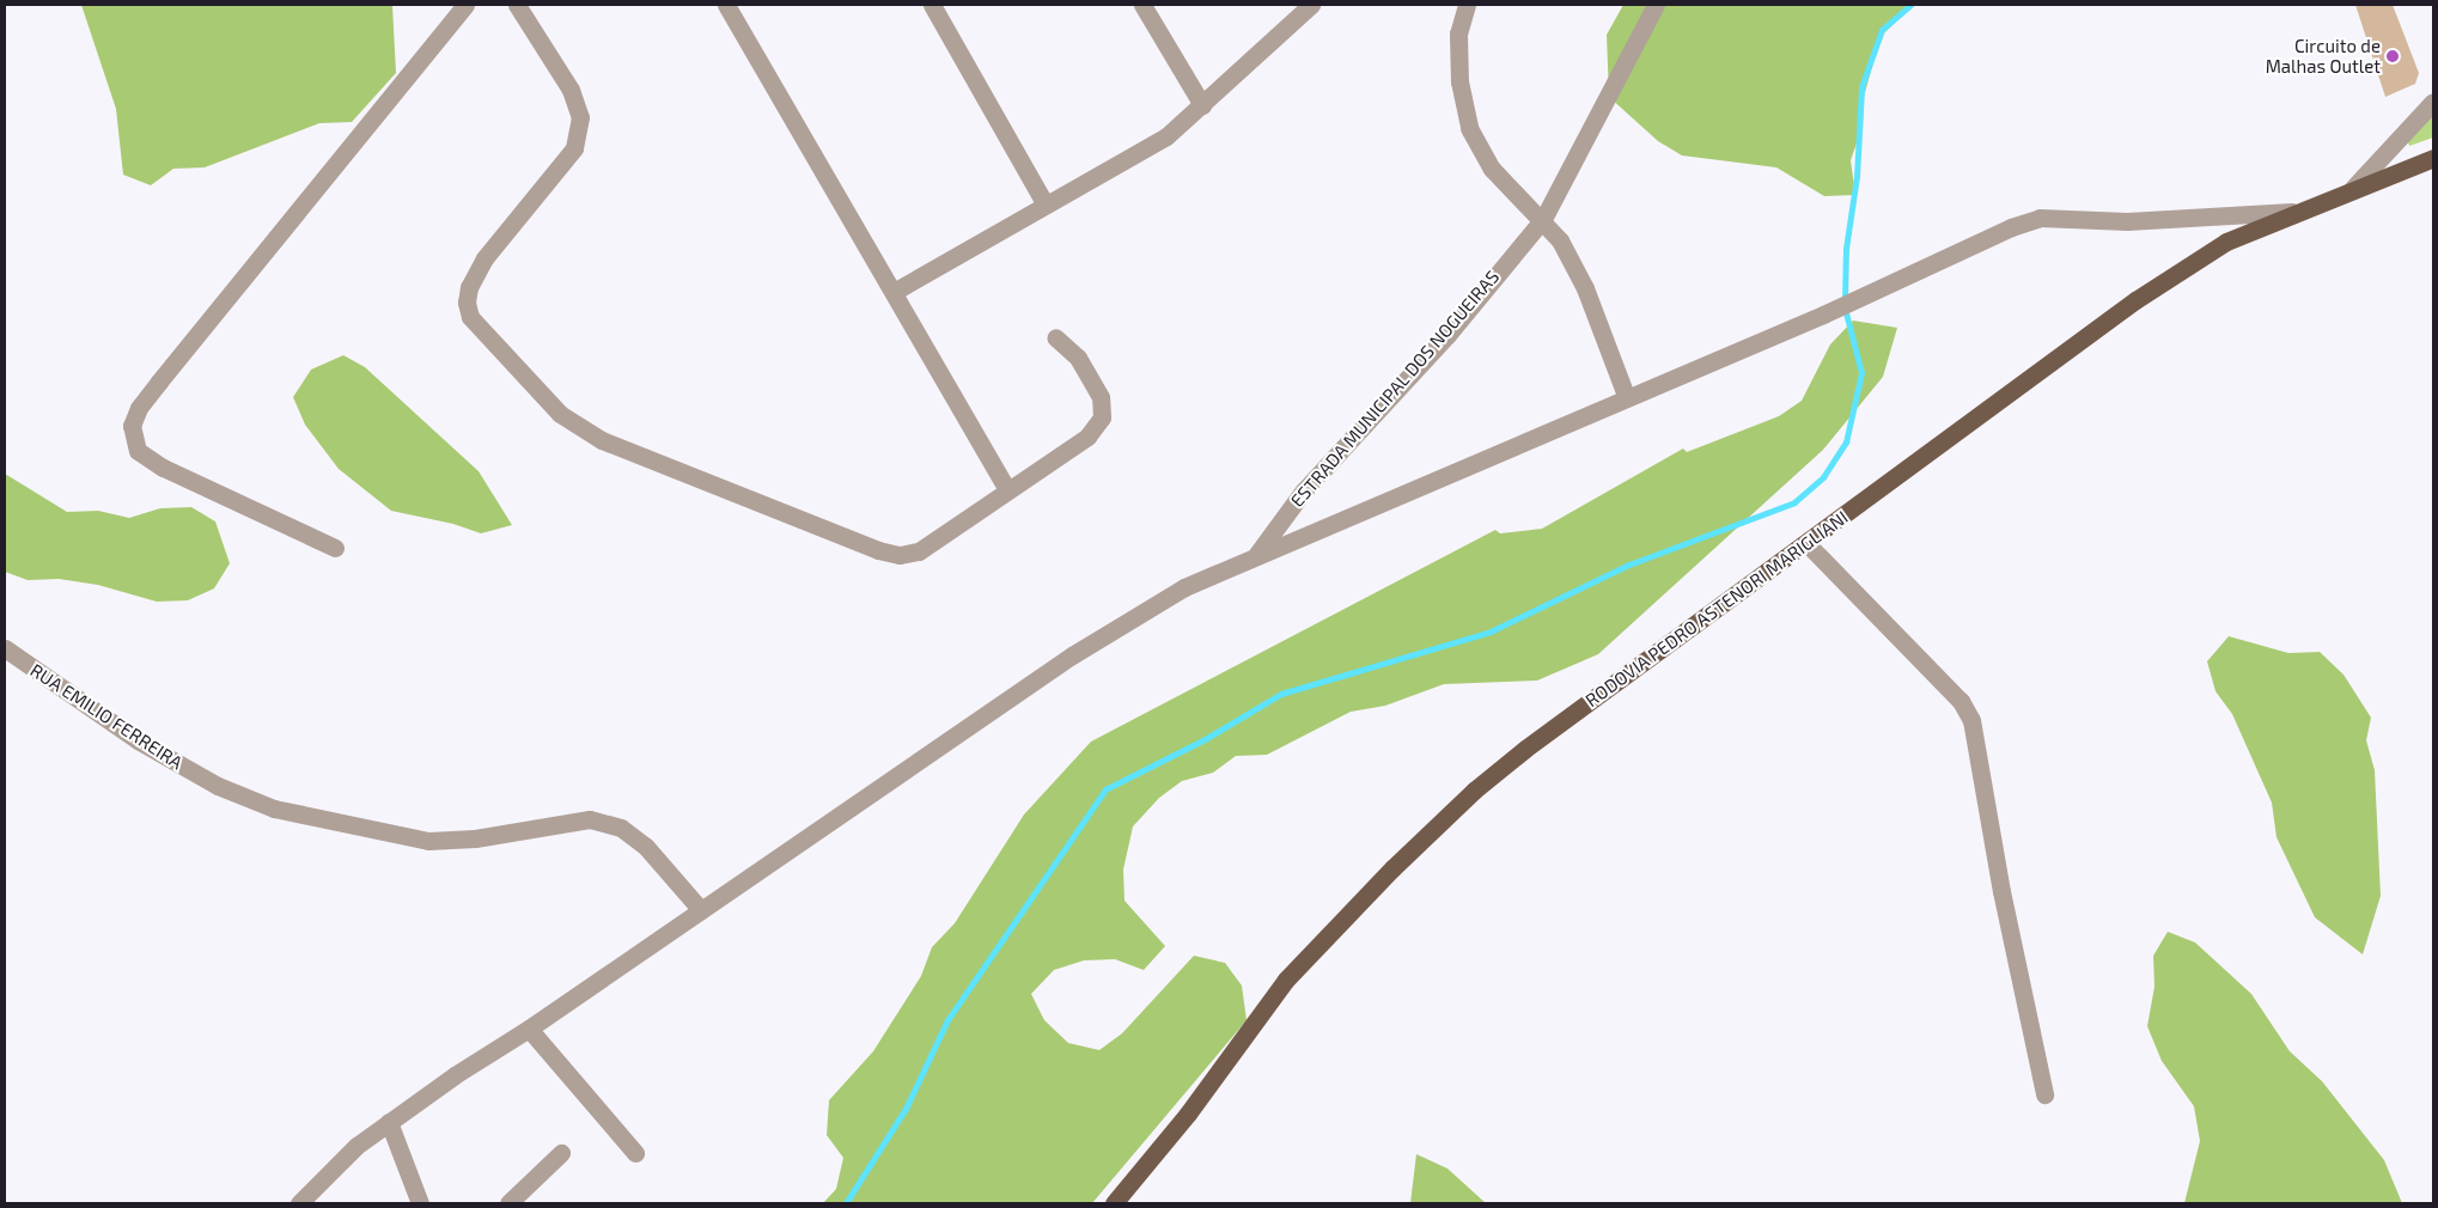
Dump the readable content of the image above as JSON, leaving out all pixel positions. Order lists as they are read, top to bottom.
{
  "streets": {
    "main road": ["RODOVIA PEDRO ASTENORI MARIGLIANI"],
    "street": ["ESTRADA MUNICIPAL DOS NOGUEIRAS", "RUA EMILIO FERREIRA"]
  },
  "places": ["Circuito de Malhas Outlet"]
}
